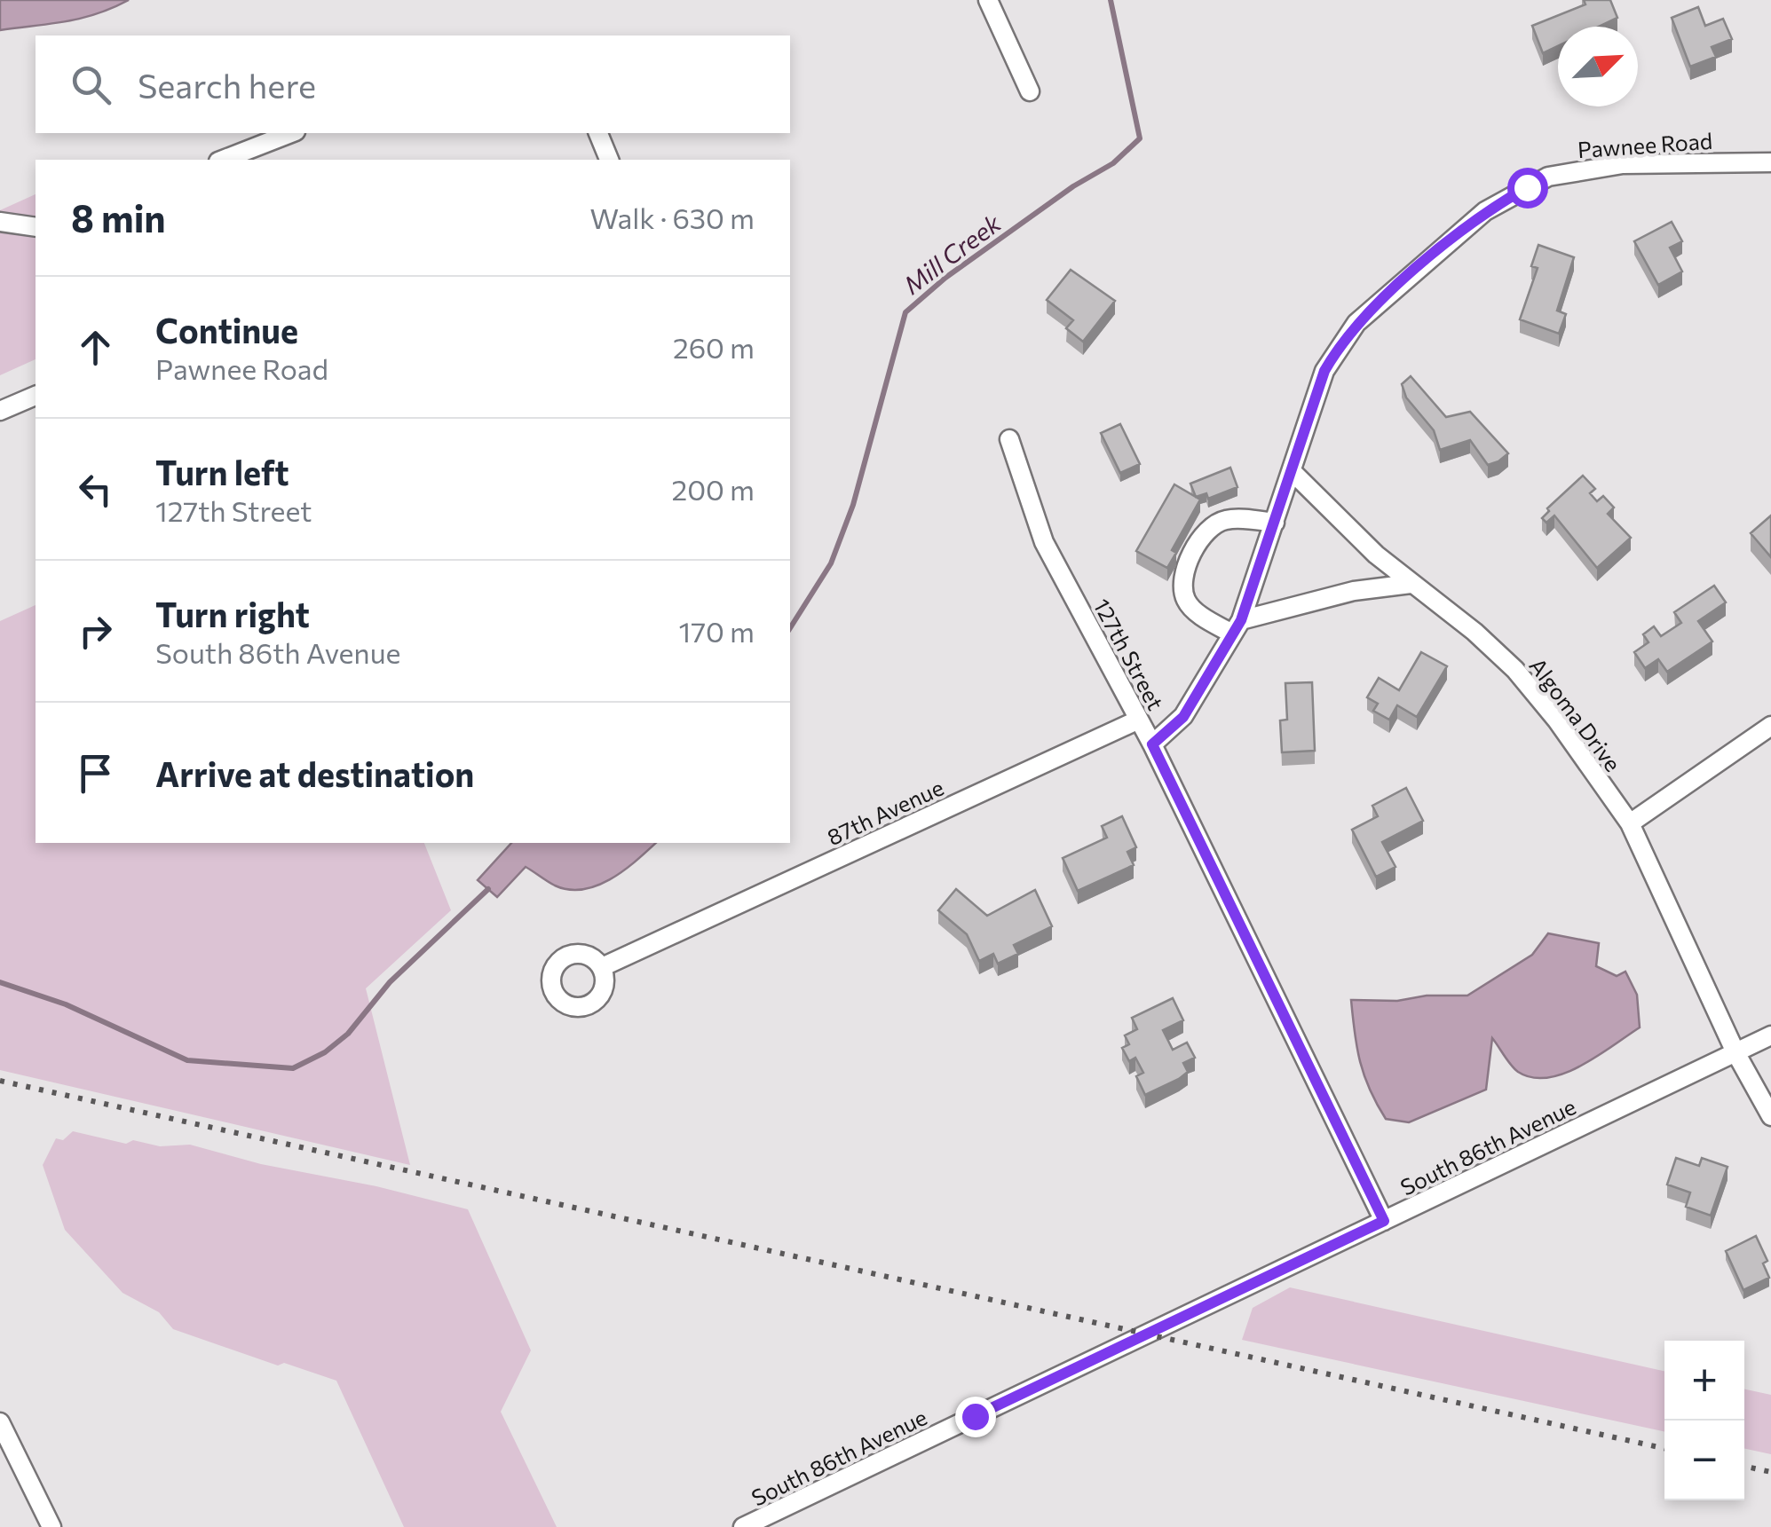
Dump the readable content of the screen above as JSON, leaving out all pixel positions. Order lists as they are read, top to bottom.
{
  "streets": {
    "street": [
      "Pawnee Road",
      "127th Street",
      "Algoma Drive",
      "87th Avenue",
      "South 86th Avenue"
    ]
  },
  "crossings": [
    ["Pawnee Road", "127th Street"],
    ["Pawnee Road", "Algoma Drive"],
    ["127th Street", "87th Avenue"],
    ["127th Street", "South 86th Avenue"],
    ["Algoma Drive", "South 86th Avenue"]
  ],
  "water": ["Mill Creek"],
  "north": "top right",
  "page": {
    "search": "Search here",
    "heading": ["8 min", "Walk · 630 m"],
    "list": [
      ["Continue", "Pawnee Road", "260 m"],
      ["Turn left", "127th Street", "200 m"],
      ["Turn right", "South 86th Avenue", "170 m"],
      "Arrive at destination"
    ],
    "map_buttons": ["+", "−"]
  }
}
